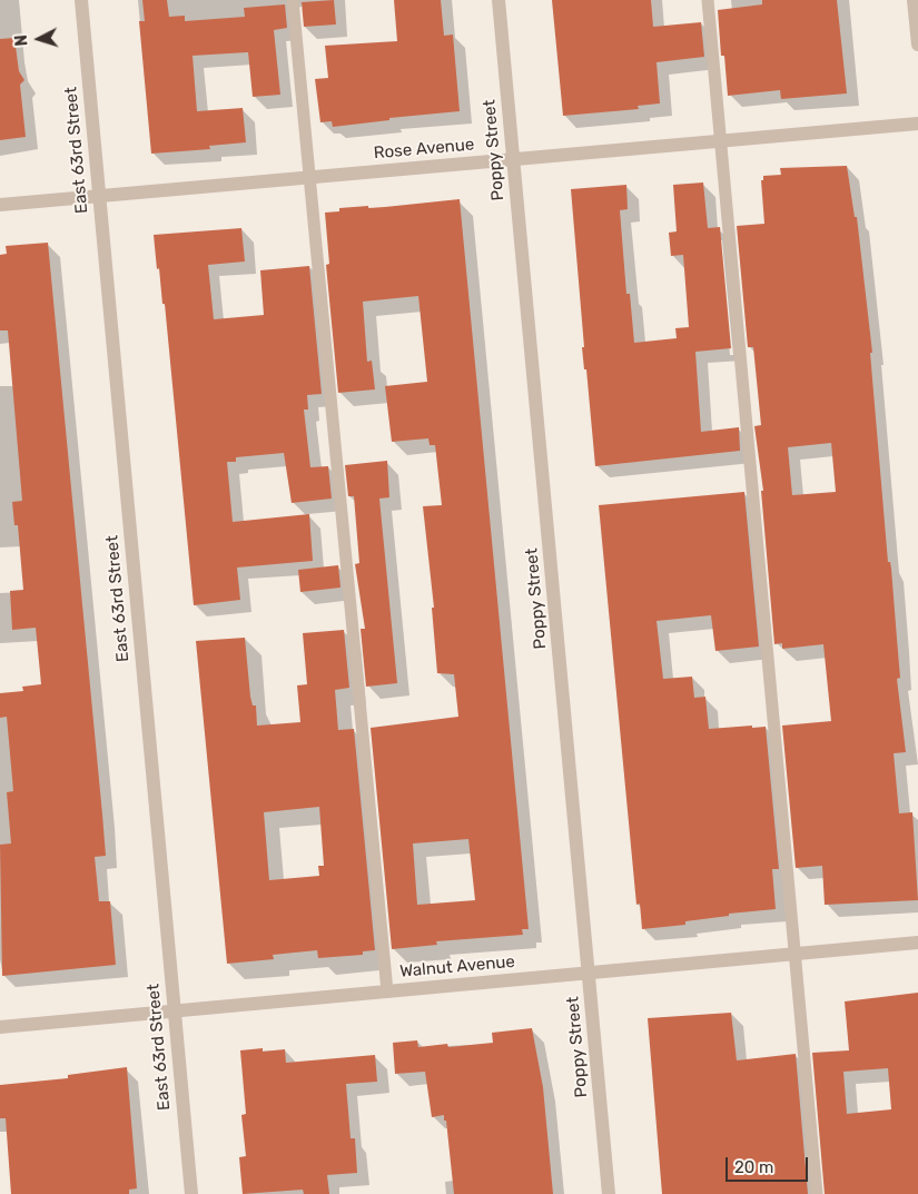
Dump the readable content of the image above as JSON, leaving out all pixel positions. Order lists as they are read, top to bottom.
{
  "streets": {
    "street": [
      "Rose Avenue",
      "East 63rd Street",
      "Poppy Street",
      "Walnut Avenue"
    ]
  },
  "crossings": [
    ["Rose Avenue", "East 63rd Street"],
    ["Rose Avenue", "Poppy Street"],
    ["East 63rd Street", "Walnut Avenue"],
    ["Poppy Street", "Walnut Avenue"]
  ],
  "scale_bar": "20 m",
  "north": "left"
}
